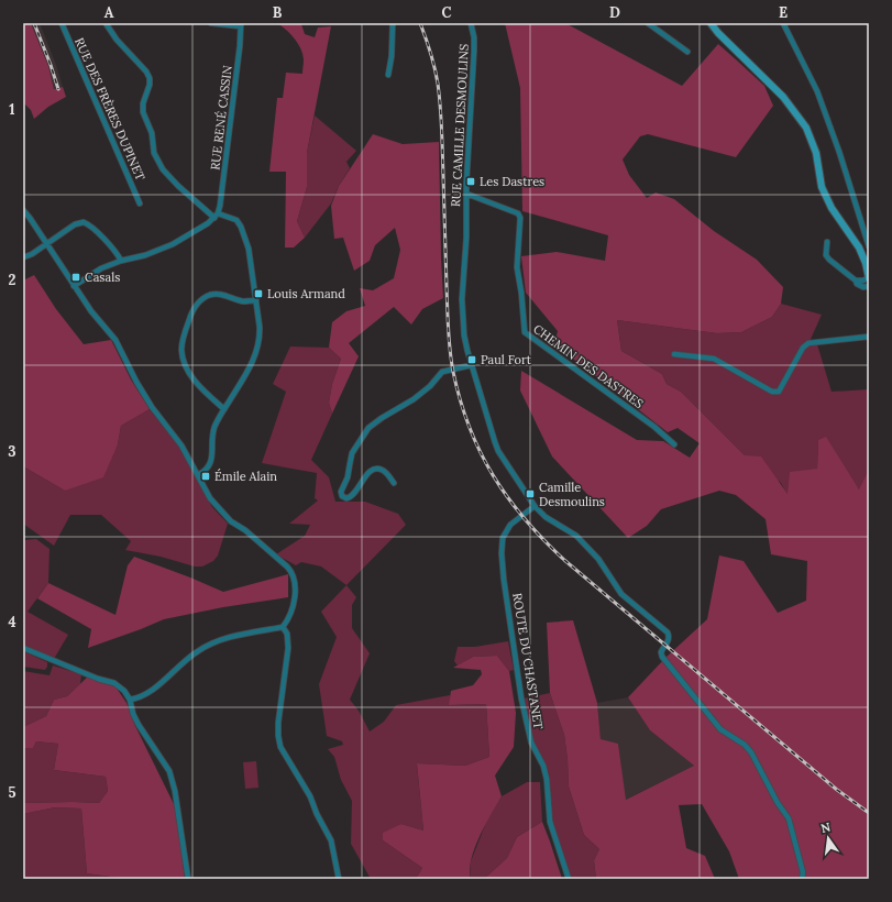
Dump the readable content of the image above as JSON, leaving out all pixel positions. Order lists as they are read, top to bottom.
{
  "streets": {
    "street": [
      "RUE DES FRÈRES DUPINET",
      "RUE RENÉ CASSIN",
      "RUE CAMILLE DESMOULINS",
      "CHEMIN DES DASTRES",
      "ROUTE DU CHASTANET"
    ]
  },
  "crossings": [
    ["RUE CAMILLE DESMOULINS", "CHEMIN DES DASTRES"],
    ["RUE CAMILLE DESMOULINS", "ROUTE DU CHASTANET"]
  ],
  "places": {
    "transit": [
      "Les Dastres",
      "Casals",
      "Louis Armand",
      "Paul Fort",
      "Émile Alain",
      "Camille Desmoulins"
    ]
  },
  "north": "top",
  "grid": {
    "columns": [
      "A",
      "B",
      "C",
      "D",
      "E"
    ],
    "rows": [
      "1",
      "2",
      "3",
      "4",
      "5"
    ]
  }
}
